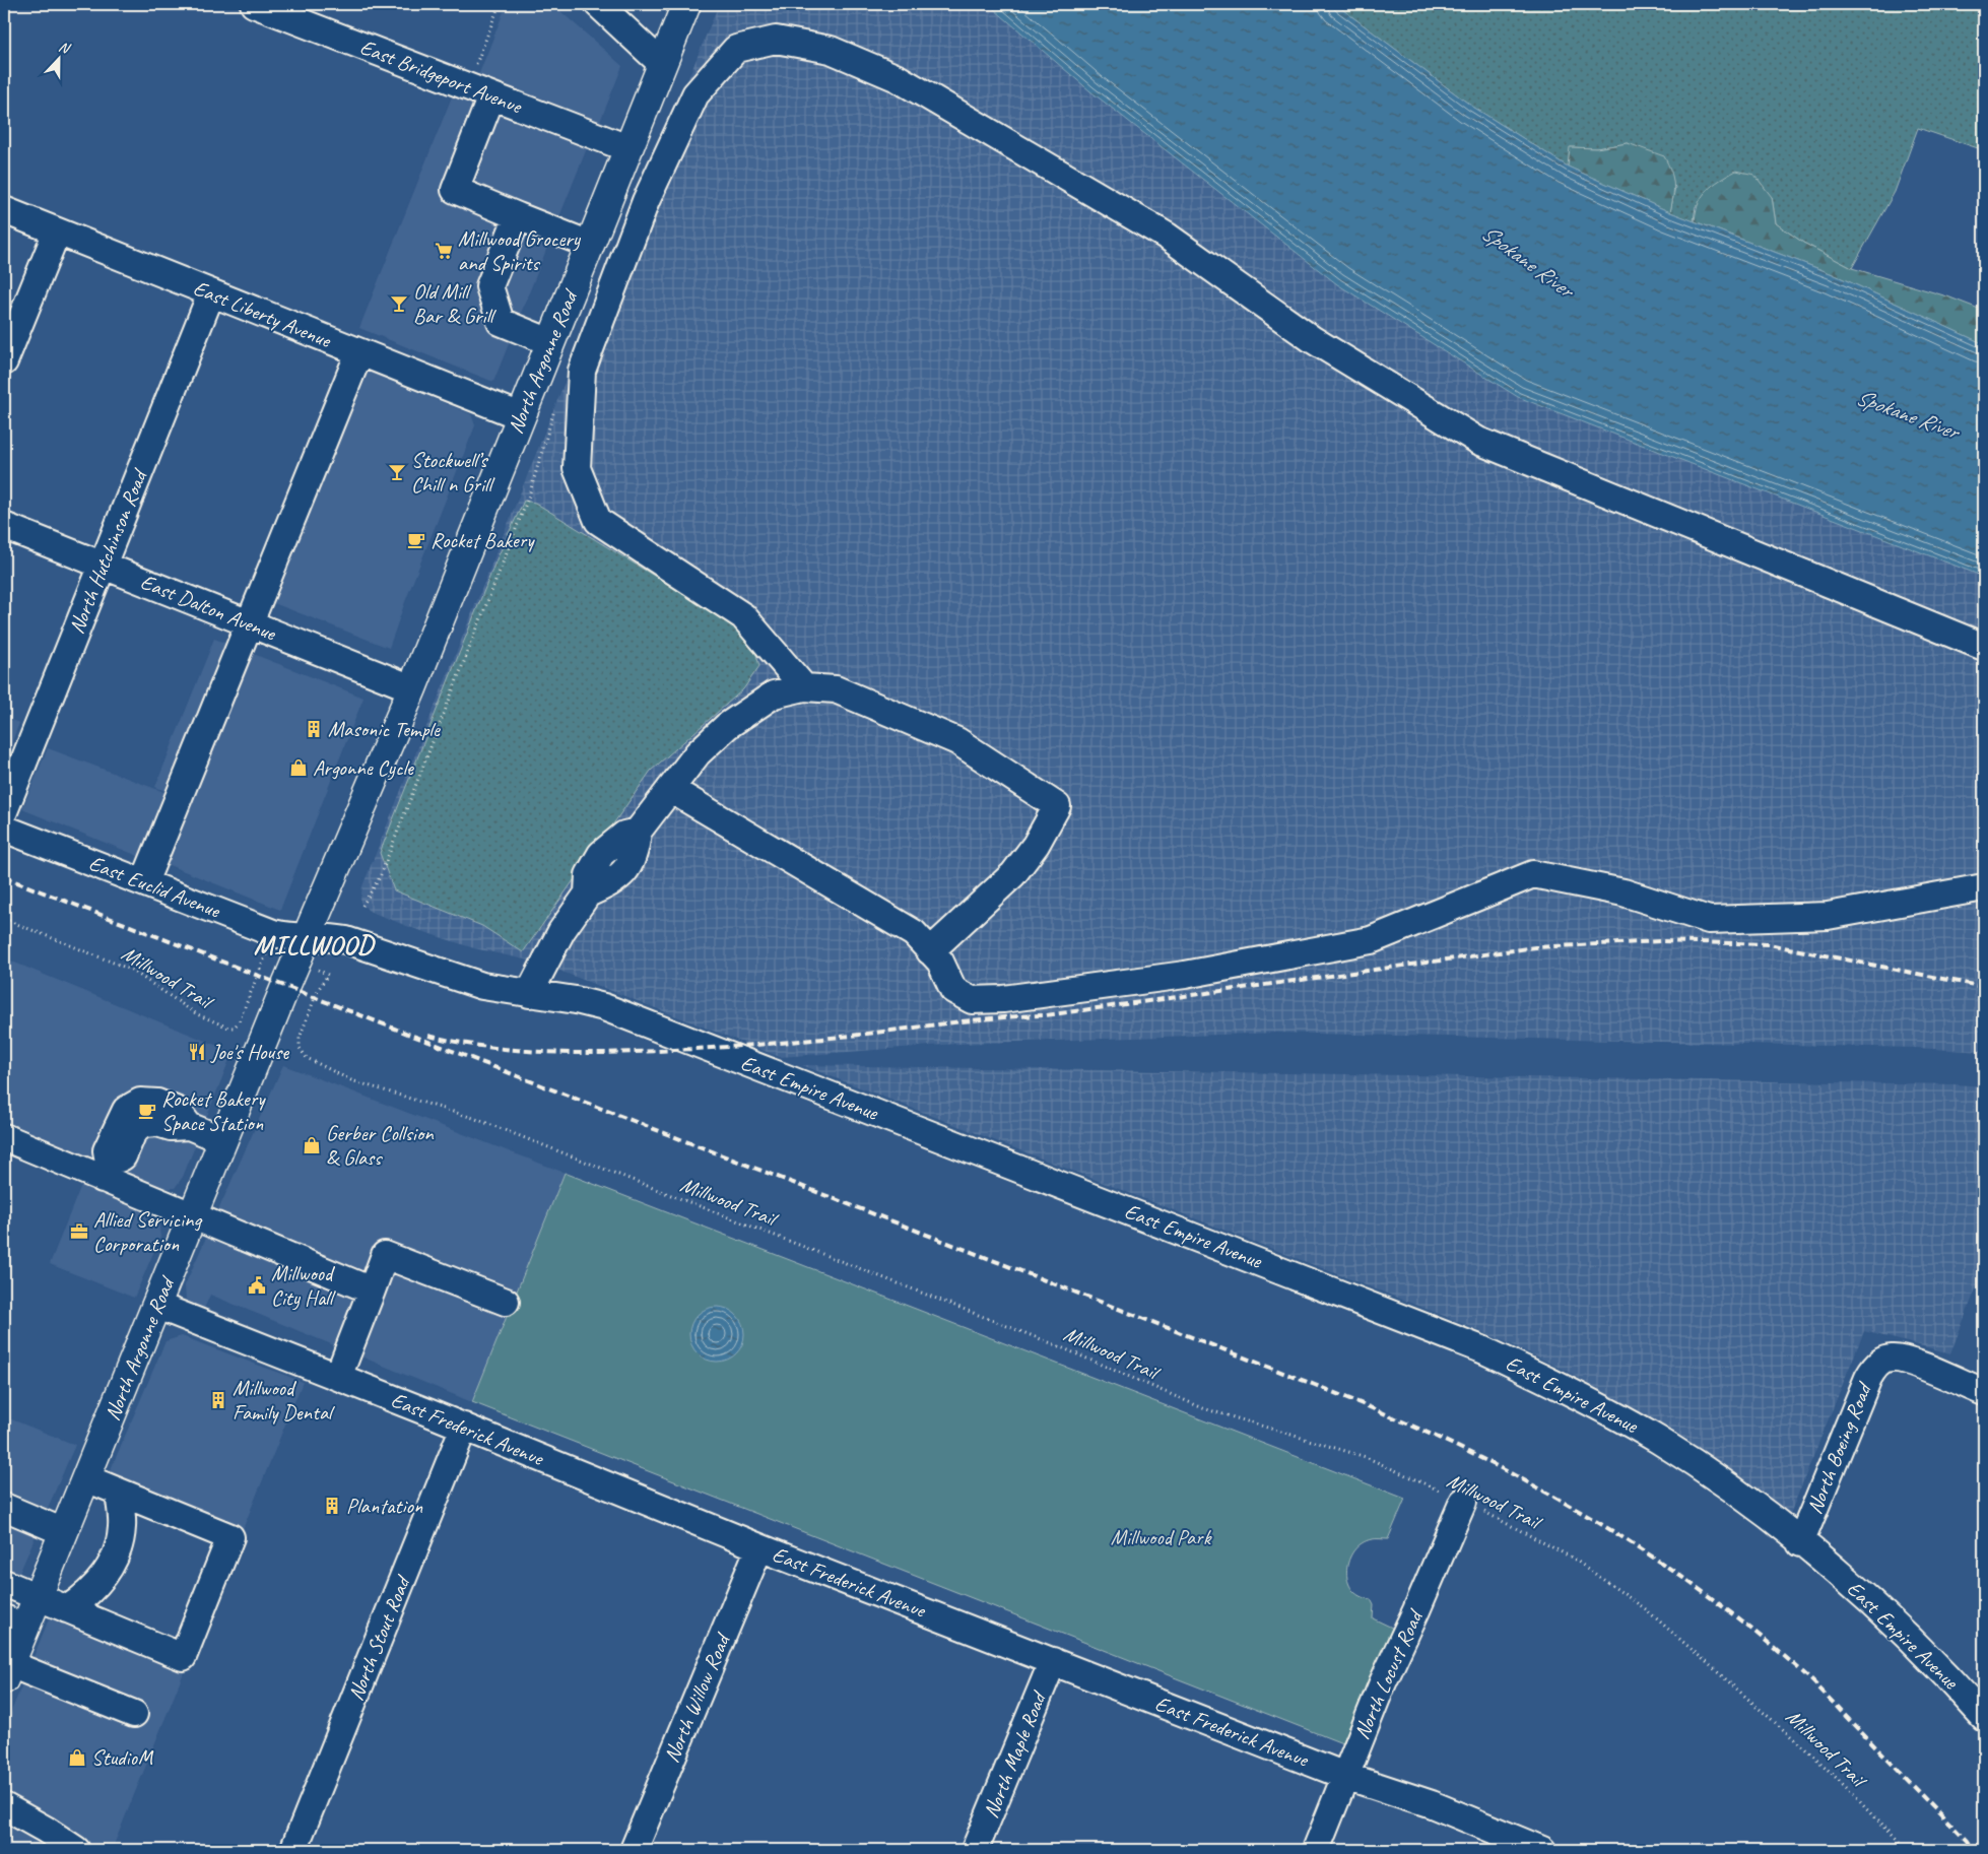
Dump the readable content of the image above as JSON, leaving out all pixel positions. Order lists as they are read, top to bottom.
{
  "streets": {
    "main road": ["North Argonne Road"],
    "street": [
      "East Bridgeport Avenue",
      "East Liberty Avenue",
      "North Hutchinson Road",
      "East Dalton Avenue",
      "East Euclid Avenue",
      "East Empire Avenue",
      "East Frederick Avenue",
      "North Boeing Road",
      "North Stout Road",
      "North Locust Road",
      "North Willow Road",
      "North Maple Road"
    ],
    "path": ["Millwood Trail"]
  },
  "crossings": [
    ["East Bridgeport Avenue", "North Argonne Road"],
    ["East Liberty Avenue", "North Argonne Road"],
    ["East Liberty Avenue", "North Hutchinson Road"],
    ["North Argonne Road", "East Dalton Avenue"],
    ["North Argonne Road", "East Euclid Avenue"],
    ["North Argonne Road", "East Empire Avenue"],
    ["North Argonne Road", "East Frederick Avenue"],
    ["North Hutchinson Road", "East Dalton Avenue"],
    ["East Euclid Avenue", "East Empire Avenue"],
    ["Millwood Trail", "North Locust Road"],
    ["East Empire Avenue", "North Boeing Road"],
    ["East Frederick Avenue", "North Stout Road"],
    ["East Frederick Avenue", "North Locust Road"],
    ["East Frederick Avenue", "North Willow Road"],
    ["East Frederick Avenue", "North Maple Road"]
  ],
  "districts": ["MILLWOOD"],
  "water": ["Spokane River"],
  "parks": ["Millwood Park"],
  "places": {
    "supermarket": ["Millwood Grocery and Spirits"],
    "bar": ["Old Mill Bar & Grill", "Stockwell’s Chill n Grill"],
    "cafe": ["Rocket Bakery", "Rocket Bakery Space Station"],
    "building": ["Masonic Temple", "Millwood Family Dental", "Plantation"],
    "shop": ["Argonne Cycle", "Gerber Collsion & Glass", "StudioM"],
    "restaurant": ["Joe's House"],
    "office": ["Allied Servicing Corporation"],
    "public building": ["Millwood City Hall"]
  },
  "north": "top"
}
